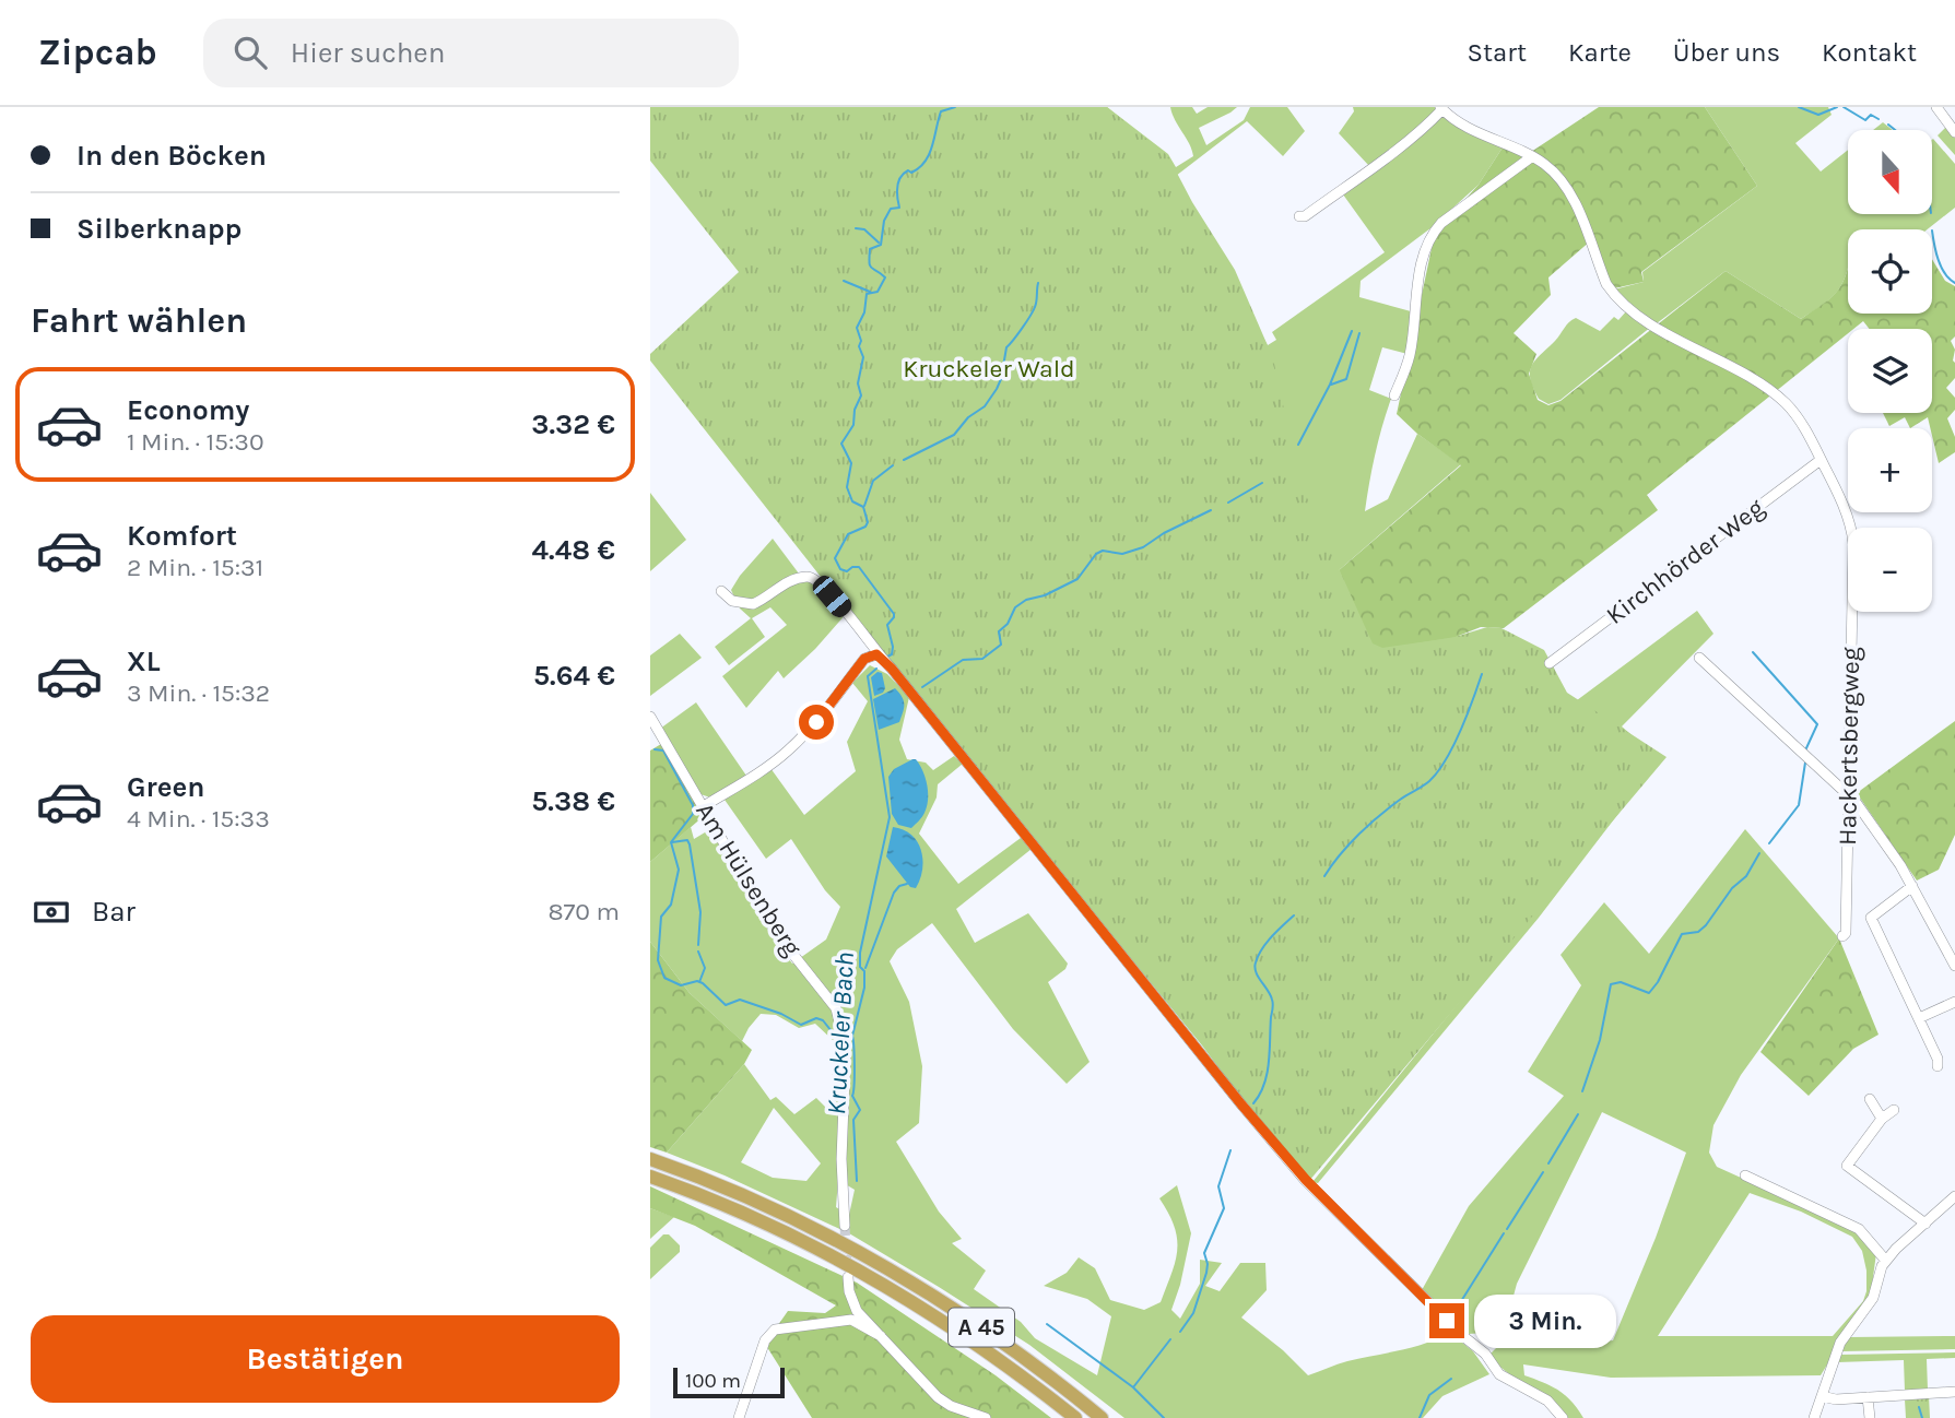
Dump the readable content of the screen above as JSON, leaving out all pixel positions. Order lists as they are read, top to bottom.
{
  "streets": {
    "highway": ["A 45"],
    "street": ["Kirchhörder Weg", "Hackertsbergweg", "Am Hülsenberg"]
  },
  "crossings": [
    ["Kirchhörder Weg", "Hackertsbergweg"]
  ],
  "water": ["Kruckeler Bach"],
  "parks": ["Kruckeler Wald"],
  "scale_bar": "100 m",
  "north": "bottom",
  "page": {
    "header": "Zipcab",
    "search": "Hier suchen",
    "nav": [
      "Start",
      "Karte",
      "Über uns",
      "Kontakt"
    ],
    "banner": ["In den Böcken", "Silberknapp"],
    "map_buttons": ["+", "−"],
    "heading": "Fahrt wählen",
    "list": [
      {
        "name": "Economy",
        "note": "1 Min. · 15:30",
        "value": "3.32 €"
      },
      {
        "name": "Komfort",
        "note": "2 Min. · 15:31",
        "value": "4.48 €"
      },
      {
        "name": "XL",
        "note": "3 Min. · 15:32",
        "value": "5.64 €"
      },
      {
        "name": "Green",
        "note": "4 Min. · 15:33",
        "value": "5.38 €"
      }
    ],
    "pay": ["Bar", "870 m"],
    "bubble": "3 Min.",
    "buttons": "Bestätigen",
    "scale": "100 m"
  }
}
